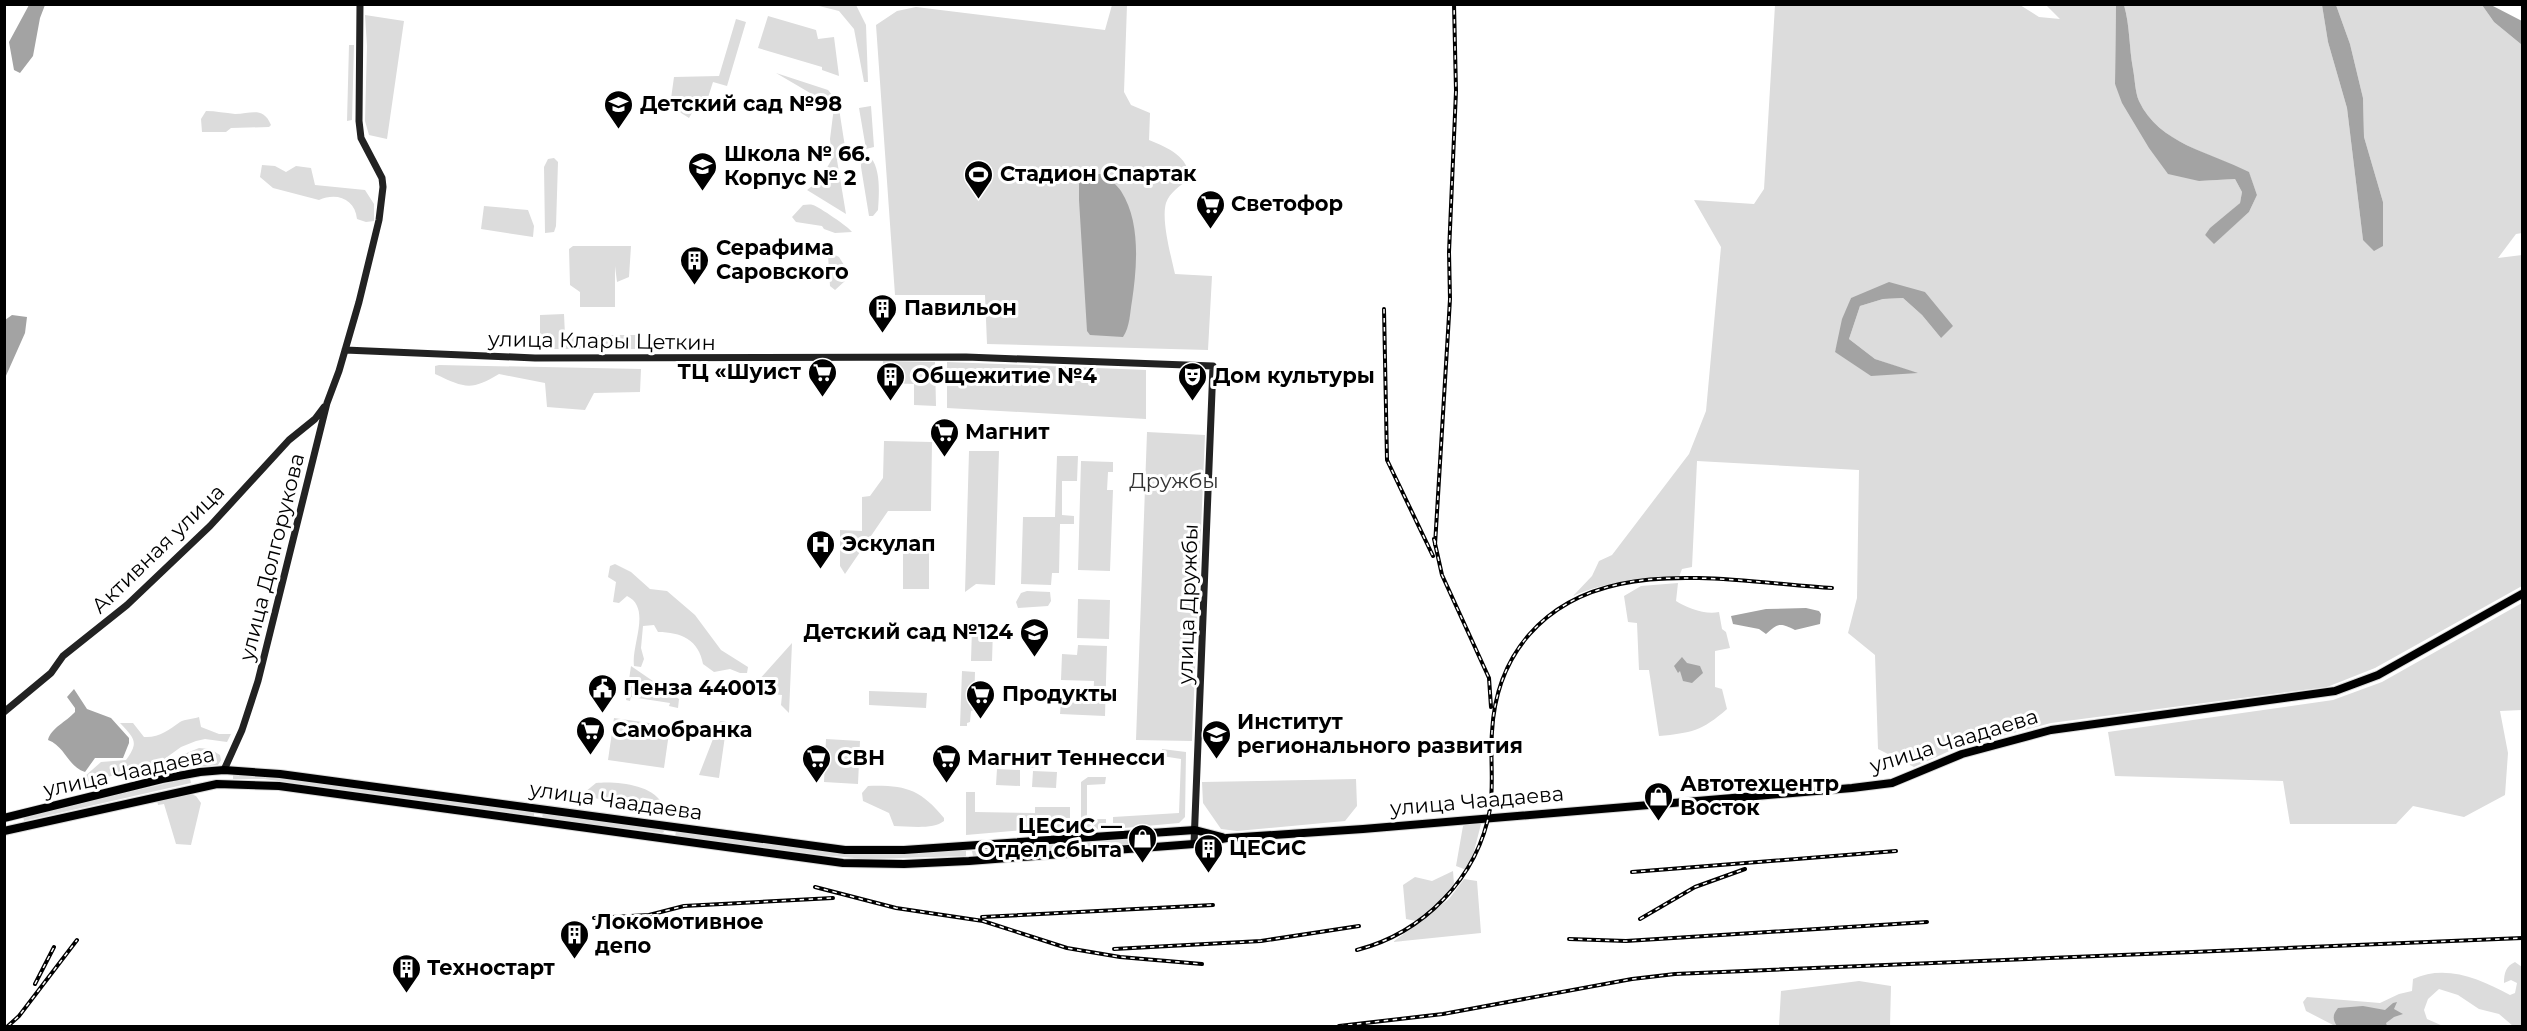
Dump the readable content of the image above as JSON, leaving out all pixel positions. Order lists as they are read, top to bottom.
{
  "streets": {
    "main road": [
      "улица Клары Цеткин",
      "Активная улица",
      "улица Долгорукова",
      "улица Дружбы",
      "улица Чаадаева"
    ]
  },
  "crossings": [
    ["улица Клары Цеткин", "улица Долгорукова"],
    ["улица Клары Цеткин", "улица Дружбы"],
    ["Активная улица", "улица Долгорукова"],
    ["улица Долгорукова", "улица Чаадаева"],
    ["улица Дружбы", "улица Чаадаева"]
  ],
  "parks": ["Дружбы"],
  "places": {
    "school or university": [
      "Детский сад №98",
      "Школа № 66. Корпус № 2",
      "Детский сад №124",
      "Институт регионального развития"
    ],
    "sports": ["Стадион Спартак"],
    "supermarket": [
      "Светофор",
      "ТЦ «Шуист",
      "Магнит",
      "Продукты",
      "Самобранка",
      "СВН",
      "Магнит Теннесси"
    ],
    "building": [
      "Серафима Саровского",
      "Павильон",
      "Общежитие №4",
      "ЦЕСиС",
      "Локомотивное депо",
      "Техностарт"
    ],
    "theatre": ["Дом культуры"],
    "hospital": ["Эскулап"],
    "public building": ["Пенза 440013"],
    "shop": ["Автотехцентр Восток", "ЦЕСиС — Отдел сбыта"]
  }
}
